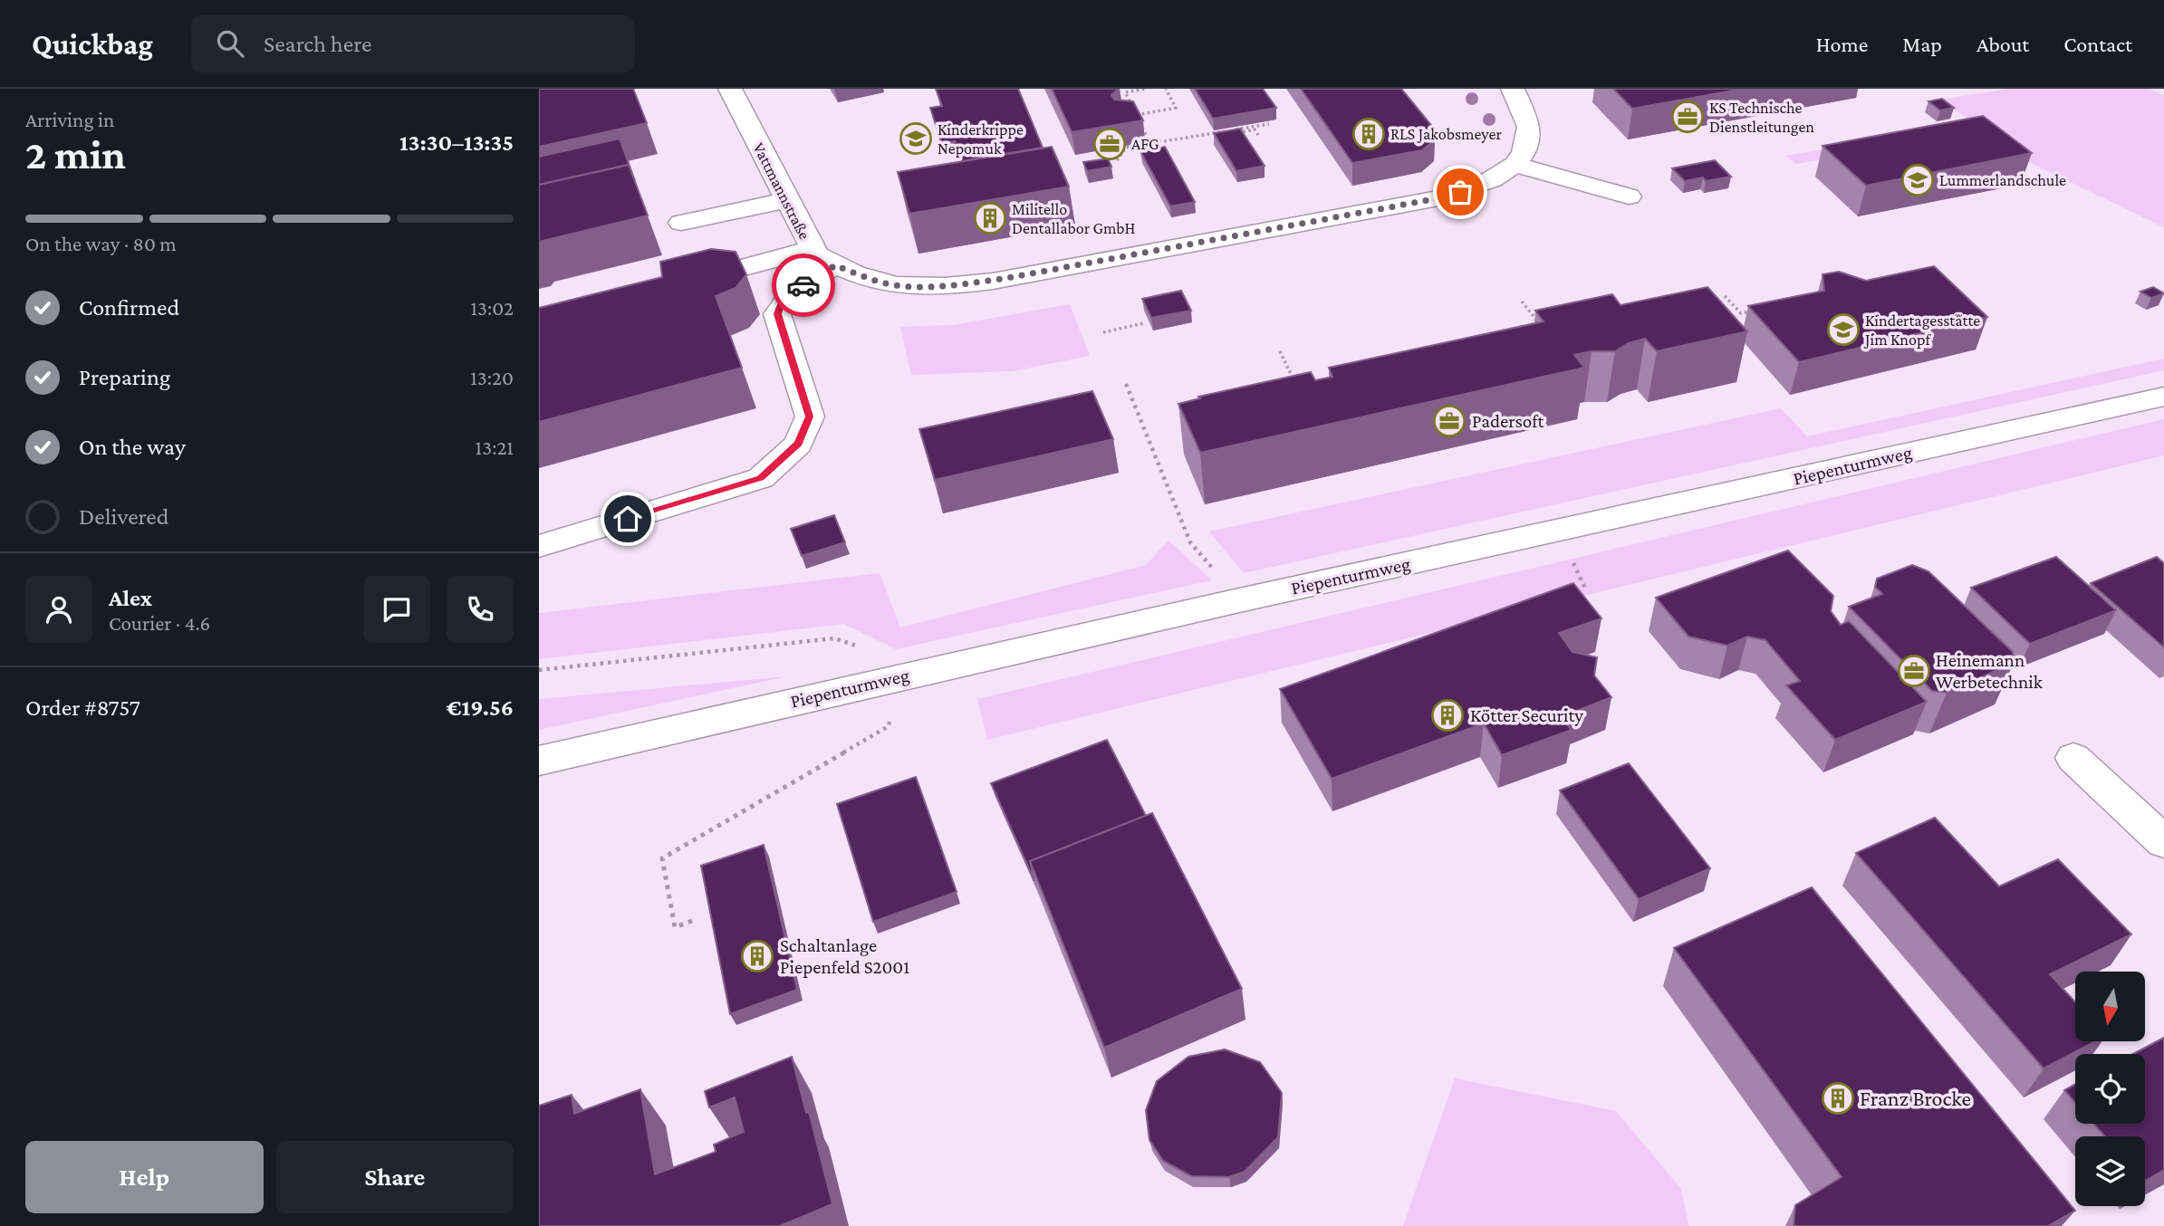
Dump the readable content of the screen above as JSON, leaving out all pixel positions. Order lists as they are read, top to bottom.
{
  "streets": {
    "street": ["Vattmannstraße", "Piepenturmweg"]
  },
  "places": {
    "office": [
      "KS Technische Dienstleitungen",
      "AFG",
      "Padersoft",
      "Heinemann Werbetechnik"
    ],
    "building": [
      "RLS Jakobsmeyer",
      "Militello Dentallabor GmbH",
      "Kötter Security",
      "Schaltanlage Piepenfeld S2001",
      "Franz Brocke"
    ],
    "school or university": ["Kinderkrippe Nepomuk", "Lummerlandschule", "Kindertagesstätte Jim Knopf"]
  },
  "north": "bottom",
  "page": {
    "header": "Quickbag",
    "search": "Search here",
    "nav": [
      "Home",
      "Map",
      "About",
      "Contact"
    ],
    "heading": ["2 min", "Arriving in", "13:30–13:35"],
    "panel": [
      "Alex",
      "Courier · 4.6",
      "Order #8757",
      "€19.56"
    ],
    "bar": "On the way · 80 m",
    "list": [
      ["Confirmed", "13:02"],
      ["Preparing", "13:20"],
      ["On the way", "13:21"],
      "Delivered"
    ],
    "buttons": ["Help", "Share"]
  }
}
